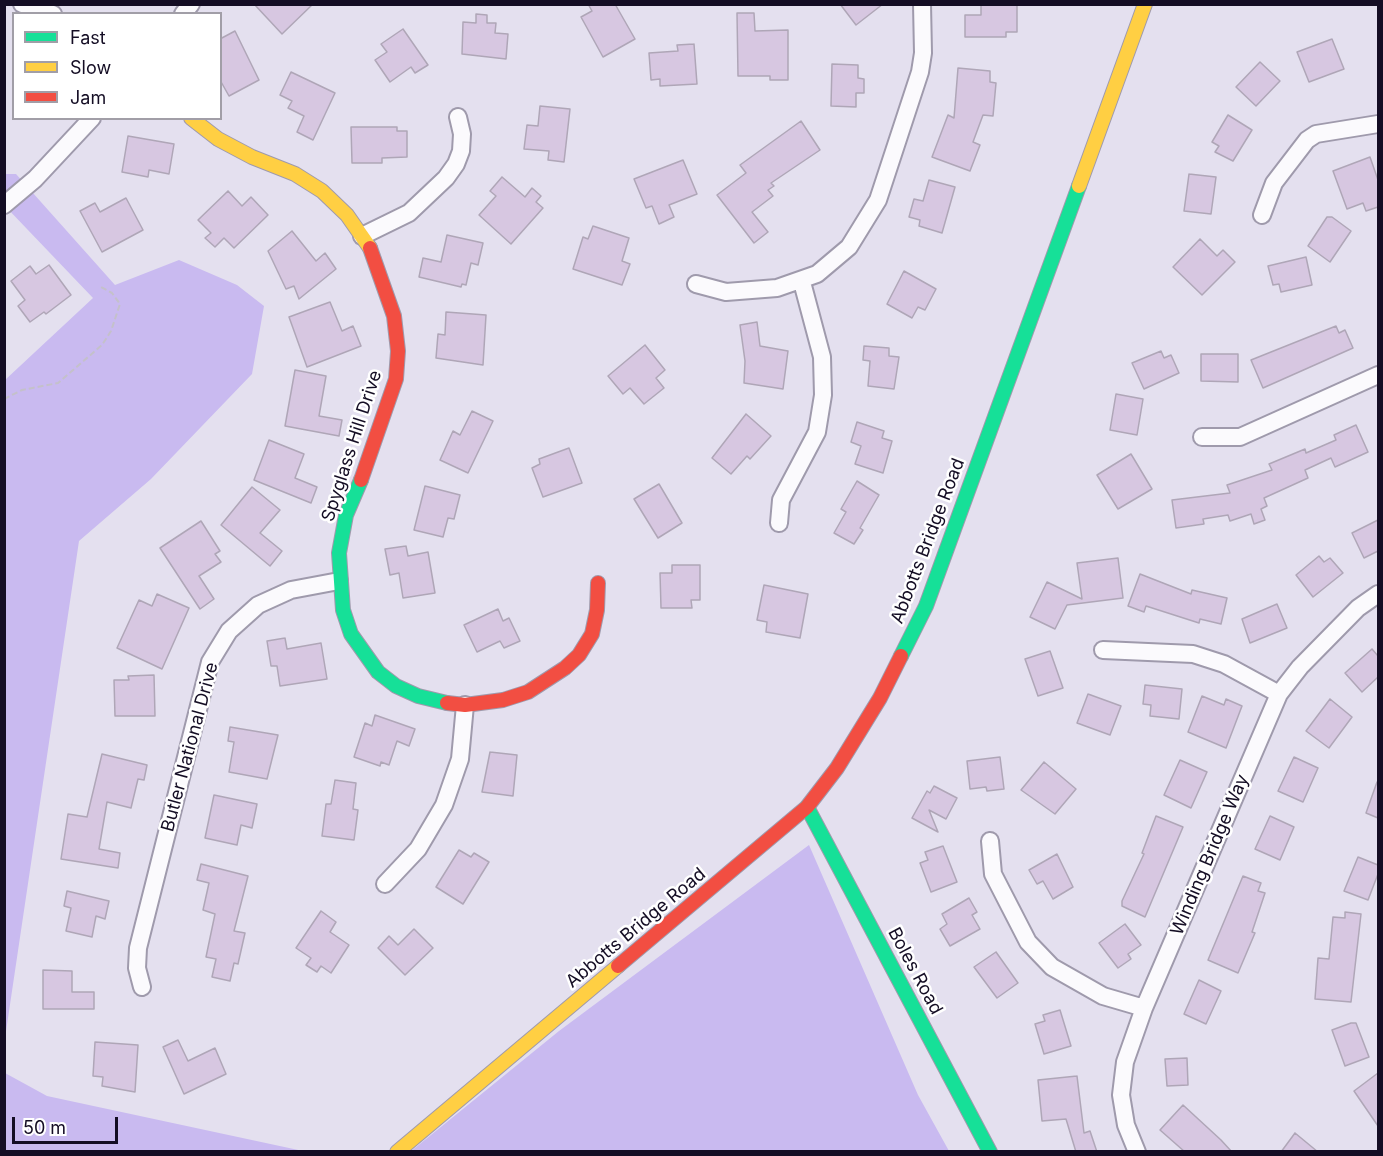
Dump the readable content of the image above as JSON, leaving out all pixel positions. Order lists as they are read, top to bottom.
{
  "streets": {
    "main road": ["Spyglass Hill Drive", "Abbotts Bridge Road", "Boles Road"],
    "street": ["Butler National Drive", "Winding Bridge Way"]
  },
  "crossings": [
    ["Spyglass Hill Drive", "Butler National Drive"],
    ["Abbotts Bridge Road", "Boles Road"]
  ],
  "legend": ["Fast", "Slow", "Jam"],
  "scale_bar": "50 m"
}
